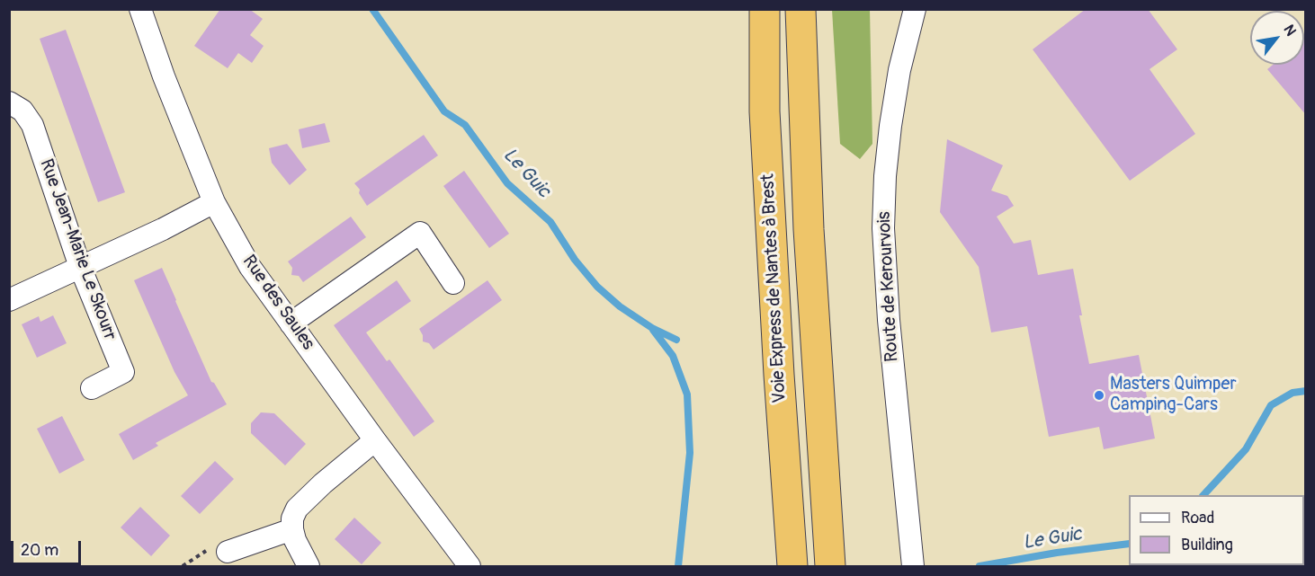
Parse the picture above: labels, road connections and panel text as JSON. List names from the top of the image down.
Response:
{
  "streets": {
    "highway": ["Voie Express de Nantes à Brest"],
    "street": ["Rue Jean-Marie Le Skourr", "Route de Kerourvois", "Rue des Saules"]
  },
  "water": ["Le Guic"],
  "places": ["Masters Quimper Camping-Cars"],
  "legend": ["Road", "Building"],
  "scale_bar": "20 m",
  "north": "top right"
}
